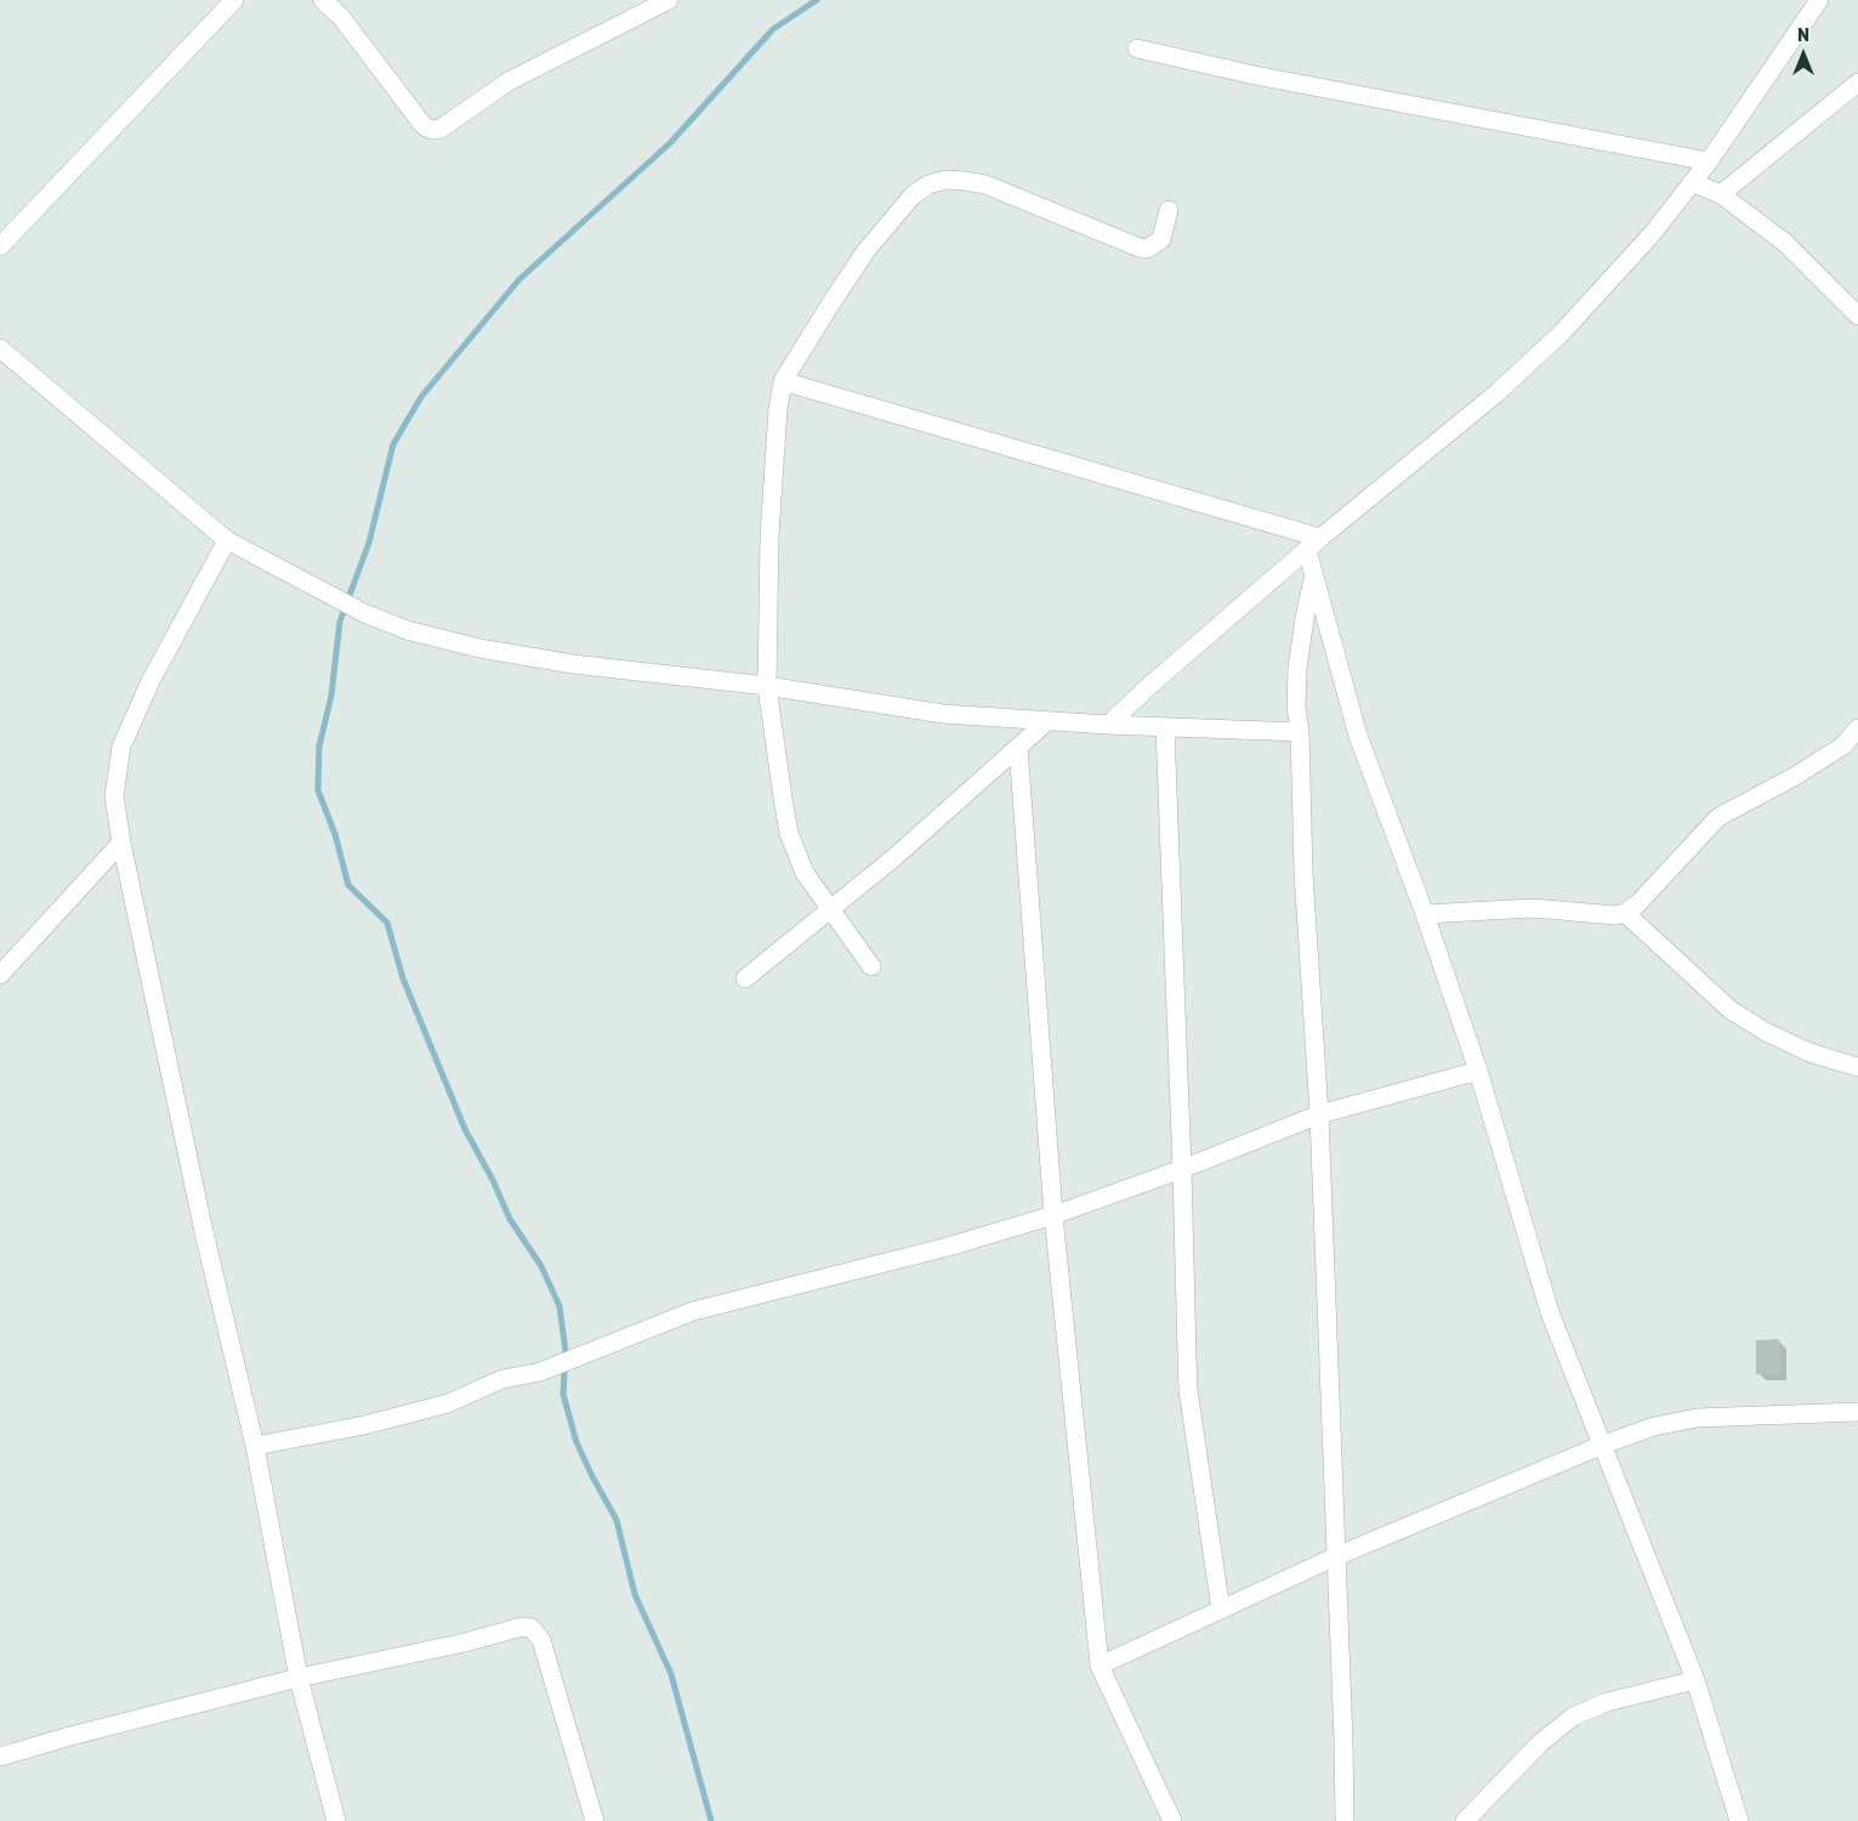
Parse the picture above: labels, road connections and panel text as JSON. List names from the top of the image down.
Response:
{
  "north": "top"
}
